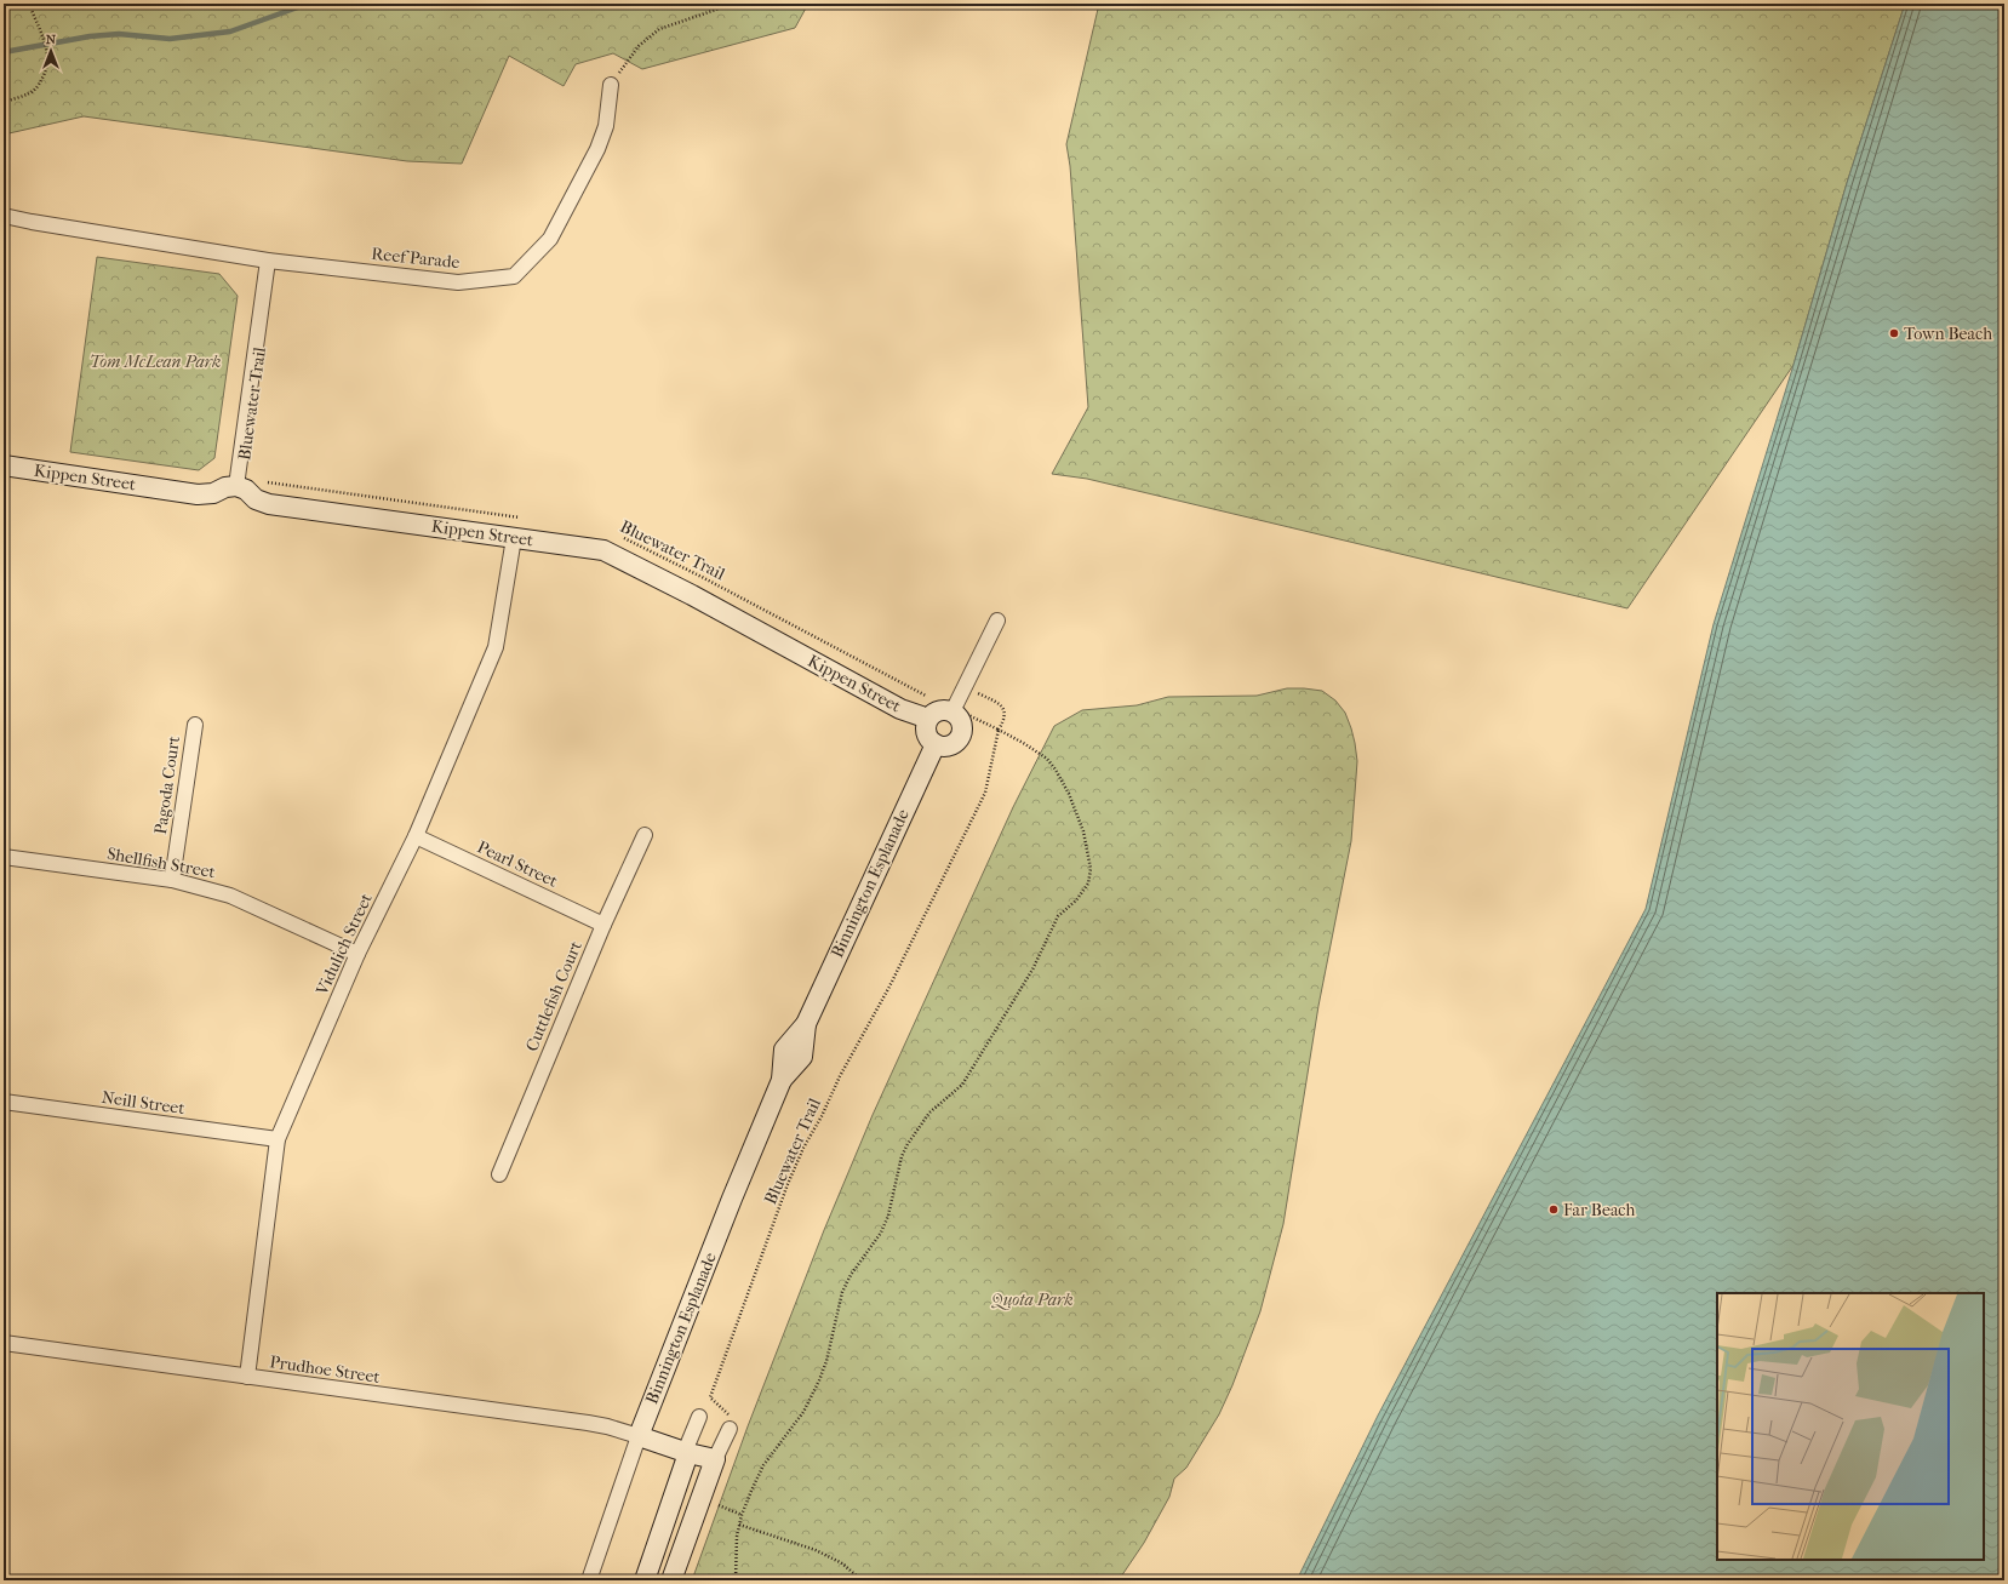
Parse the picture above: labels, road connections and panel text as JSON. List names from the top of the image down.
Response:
{
  "streets": {
    "street": [
      "Reef Parade",
      "Kippen Street",
      "Pagoda Court",
      "Shellfish Street",
      "Pearl Street",
      "Binnington Esplanade",
      "Vidulich Street",
      "Cuttlefish Court",
      "Neill Street",
      "Prudhoe Street"
    ],
    "path": ["Bluewater Trail"]
  },
  "crossings": [
    ["Bluewater Trail", "Kippen Street"],
    ["Bluewater Trail", "Binnington Esplanade"],
    ["Kippen Street", "Binnington Esplanade"],
    ["Kippen Street", "Vidulich Street"],
    ["Pagoda Court", "Shellfish Street"],
    ["Shellfish Street", "Vidulich Street"],
    ["Pearl Street", "Vidulich Street"],
    ["Pearl Street", "Cuttlefish Court"],
    ["Binnington Esplanade", "Prudhoe Street"],
    ["Vidulich Street", "Neill Street"],
    ["Vidulich Street", "Prudhoe Street"]
  ],
  "parks": ["Tom McLean Park", "Quota Park"],
  "places": ["Town Beach", "Far Beach"],
  "north": "top"
}
